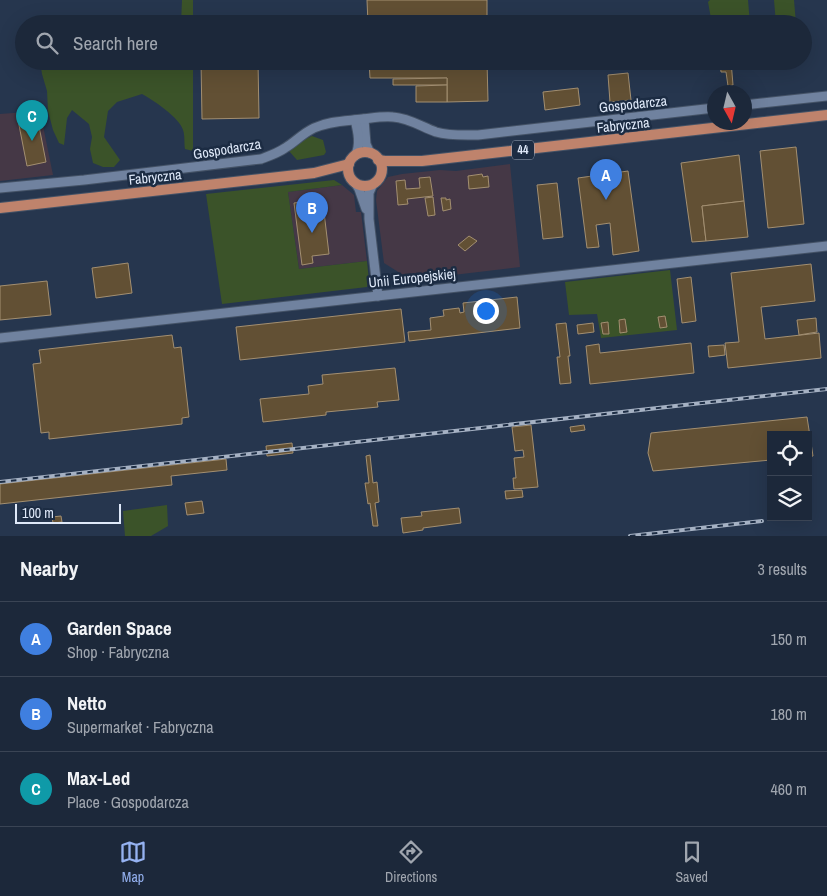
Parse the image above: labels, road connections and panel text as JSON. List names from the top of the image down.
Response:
{
  "streets": {
    "main road": ["Fabryczna", "44"],
    "street": ["Gospodarcza", "Unii Europejskiej"]
  },
  "crossings": [
    ["Fabryczna", "44"]
  ],
  "scale_bar": "100 m",
  "north": "bottom",
  "page": {
    "search": "Search here",
    "pins": ["C", "A", "B"],
    "scale": "100 m",
    "heading": ["Nearby", "3 results"],
    "list": [
      {
        "mark": "A",
        "name": "Garden Space",
        "note": "Shop · Fabryczna",
        "value": "150 m"
      },
      {
        "mark": "B",
        "name": "Netto",
        "note": "Supermarket · Fabryczna",
        "value": "180 m"
      },
      {
        "mark": "C",
        "name": "Max-Led",
        "note": "Place · Gospodarcza",
        "value": "460 m"
      }
    ],
    "nav": ["Map", "Directions", "Saved"]
  }
}
